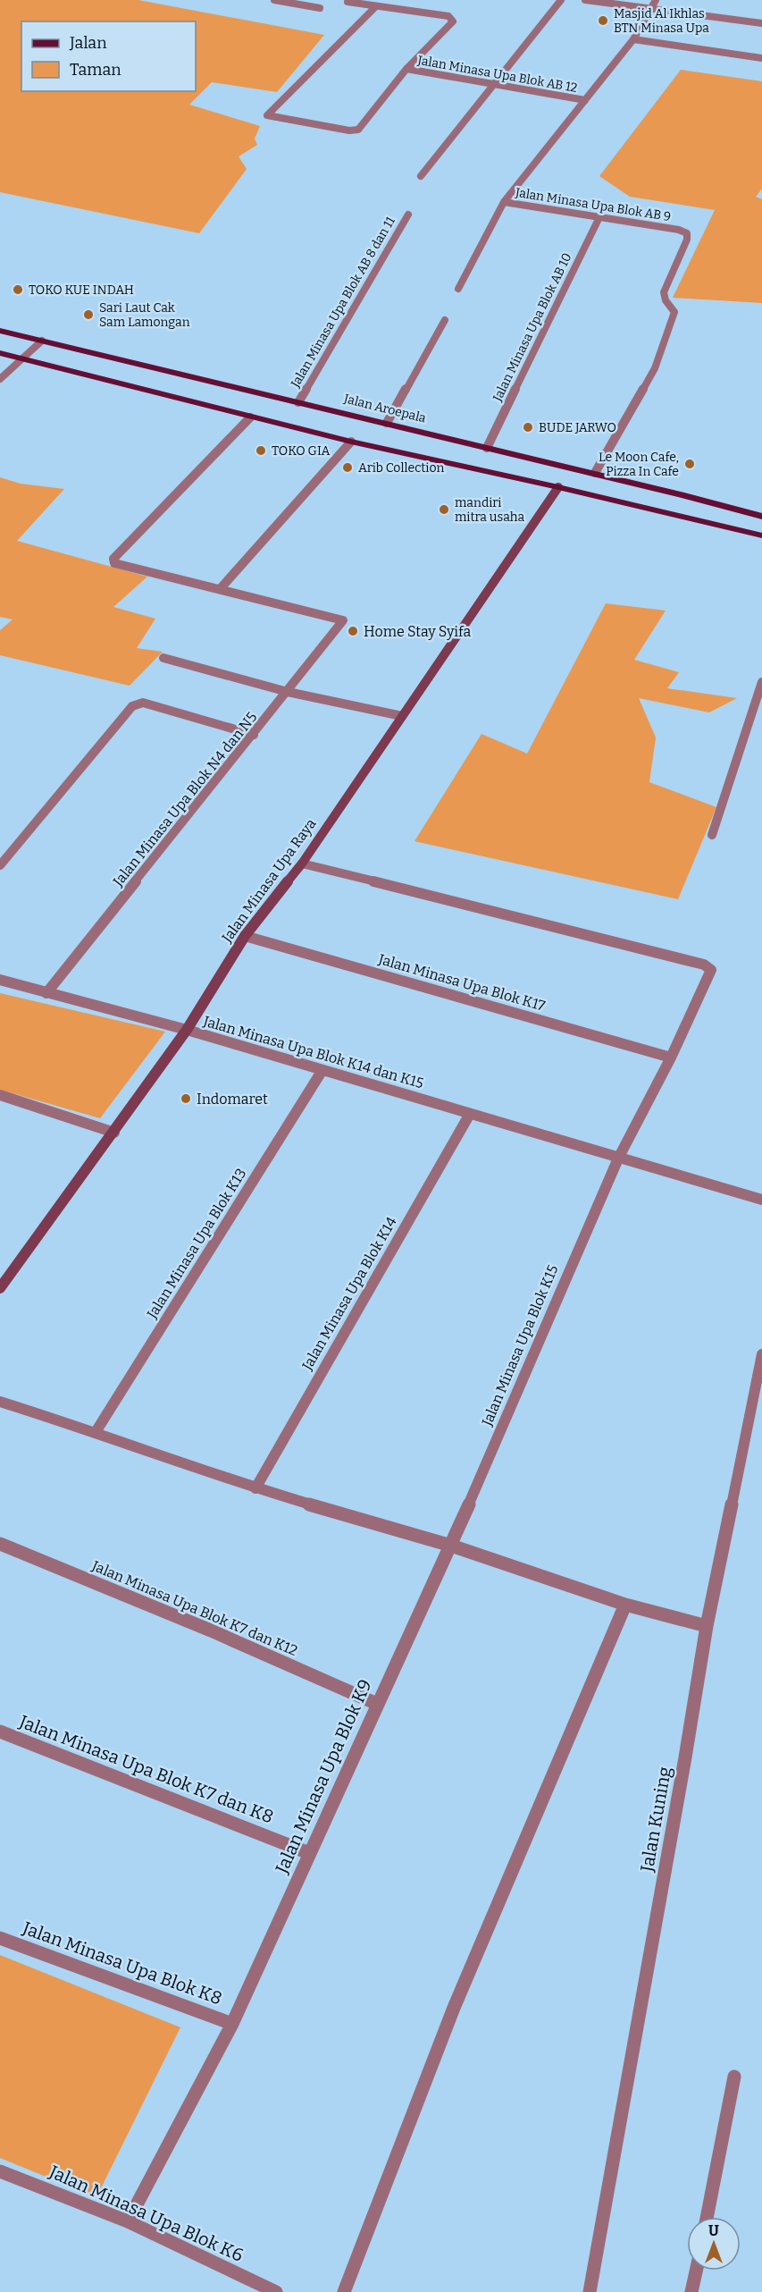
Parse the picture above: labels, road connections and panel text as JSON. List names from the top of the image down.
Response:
{
  "streets": {
    "main road": ["Jalan Aroepala"],
    "street": [
      "Jalan Minasa Upa Blok AB 12",
      "Jalan Minasa Upa Blok AB 9",
      "Jalan Minasa Upa Blok AB 8 dan 11",
      "Jalan Minasa Upa Blok AB 10",
      "Jalan Minasa Upa Blok N4 dan N5",
      "Jalan Minasa Upa Raya",
      "Jalan Minasa Upa Blok K17",
      "Jalan Minasa Upa Blok K14 dan K15",
      "Jalan Minasa Upa Blok K13",
      "Jalan Minasa Upa Blok K14",
      "Jalan Minasa Upa Blok K15",
      "Jalan Minasa Upa Blok K7 dan K12",
      "Jalan Minasa Upa Blok K7 dan K8",
      "Jalan Minasa Upa Blok K9",
      "Jalan Kuning",
      "Jalan Minasa Upa Blok K8",
      "Jalan Minasa Upa Blok K6"
    ]
  },
  "crossings": [
    ["Jalan Minasa Upa Blok AB 9", "Jalan Minasa Upa Blok AB 10"],
    ["Jalan Minasa Upa Blok AB 9", "Jalan Aroepala"],
    ["Jalan Minasa Upa Blok AB 8 dan 11", "Jalan Aroepala"],
    ["Jalan Minasa Upa Blok AB 10", "Jalan Aroepala"],
    ["Jalan Minasa Upa Blok N4 dan N5", "Jalan Minasa Upa Blok K14 dan K15"],
    ["Jalan Minasa Upa Raya", "Jalan Minasa Upa Blok K17"],
    ["Jalan Minasa Upa Raya", "Jalan Minasa Upa Blok K14 dan K15"],
    ["Jalan Minasa Upa Raya", "Jalan Minasa Upa Blok K15"],
    ["Jalan Minasa Upa Blok K17", "Jalan Minasa Upa Blok K15"],
    ["Jalan Minasa Upa Blok K14 dan K15", "Jalan Minasa Upa Blok K13"],
    ["Jalan Minasa Upa Blok K14 dan K15", "Jalan Minasa Upa Blok K14"],
    ["Jalan Minasa Upa Blok K14 dan K15", "Jalan Minasa Upa Blok K15"],
    ["Jalan Minasa Upa Blok K15", "Jalan Minasa Upa Blok K9"],
    ["Jalan Minasa Upa Blok K7 dan K12", "Jalan Minasa Upa Blok K9"],
    ["Jalan Minasa Upa Blok K7 dan K8", "Jalan Minasa Upa Blok K9"],
    ["Jalan Minasa Upa Blok K9", "Jalan Minasa Upa Blok K8"],
    ["Jalan Minasa Upa Blok K9", "Jalan Minasa Upa Blok K6"]
  ],
  "places": [
    "Masjid Al Ikhlas BTN Minasa Upa",
    "TOKO KUE INDAH",
    "Sari Laut Cak Sam Lamongan",
    "BUDE JARWO",
    "TOKO GIA",
    "Le Moon Cafe, Pizza In Cafe",
    "Arib Collection",
    "mandiri mitra usaha",
    "Home Stay Syifa",
    "Indomaret"
  ],
  "legend": ["Jalan", "Taman"],
  "north": "top"
}
